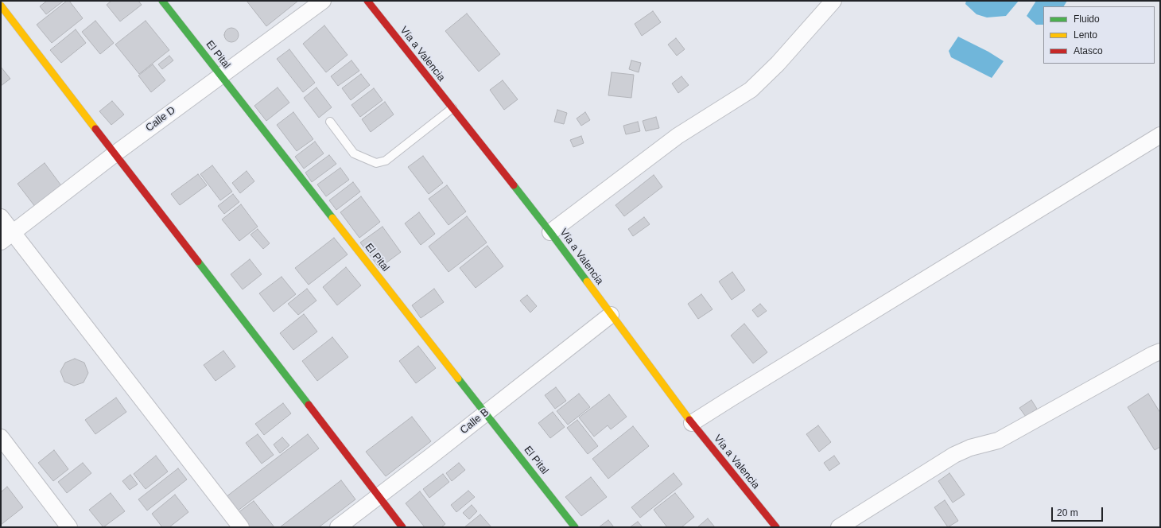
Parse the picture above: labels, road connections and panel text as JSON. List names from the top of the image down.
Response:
{
  "streets": {
    "main road": ["Vía a Valencia", "El Pital"],
    "street": ["Calle D", "Calle B"]
  },
  "crossings": [
    ["Vía a Valencia", "Calle B"],
    ["El Pital", "Calle D"],
    ["El Pital", "Calle B"]
  ],
  "legend": ["Fluido", "Lento", "Atasco"],
  "scale_bar": "20 m"
}
